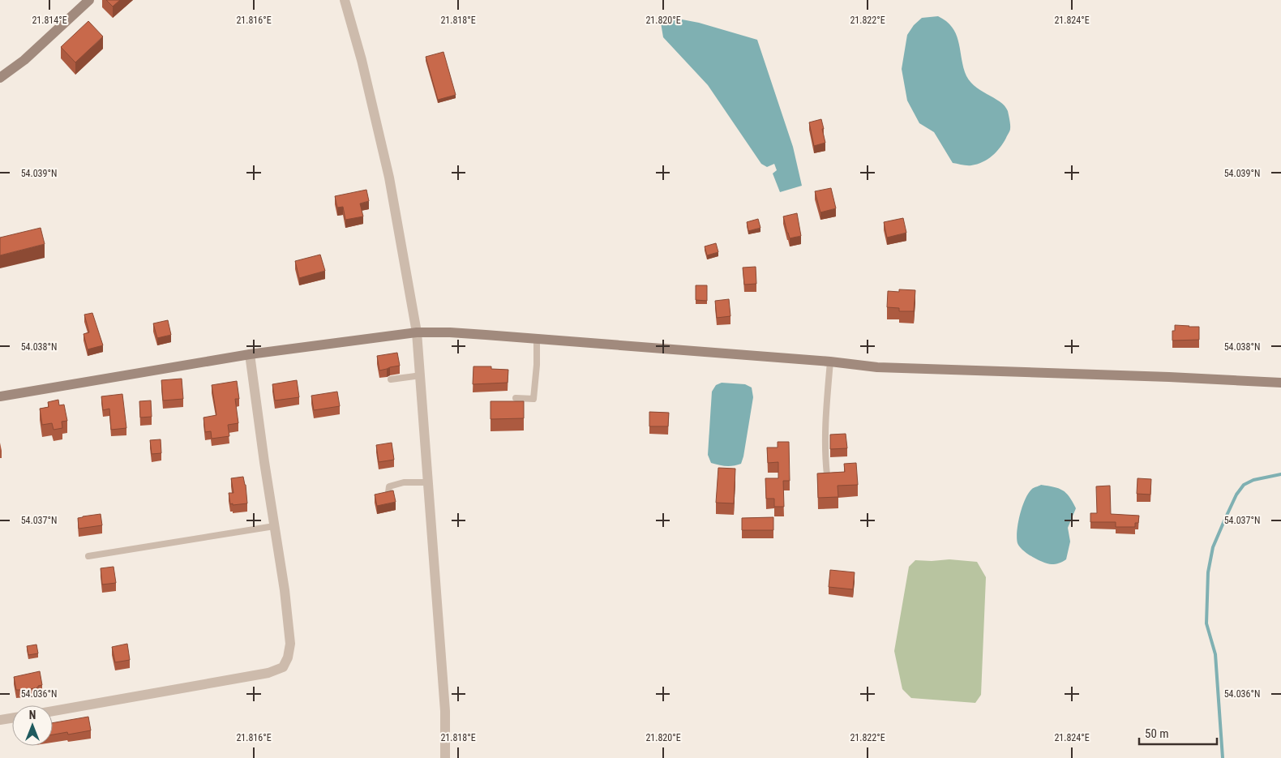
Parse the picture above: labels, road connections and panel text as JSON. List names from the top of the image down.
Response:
{
  "scale_bar": "50 m",
  "north": "top",
  "coordinates": [
    "21.814°E",
    "21.816°E",
    "21.818°E",
    "21.820°E",
    "21.822°E",
    "21.824°E",
    "54.039°N",
    "54.038°N",
    "54.037°N",
    "54.036°N"
  ]
}
